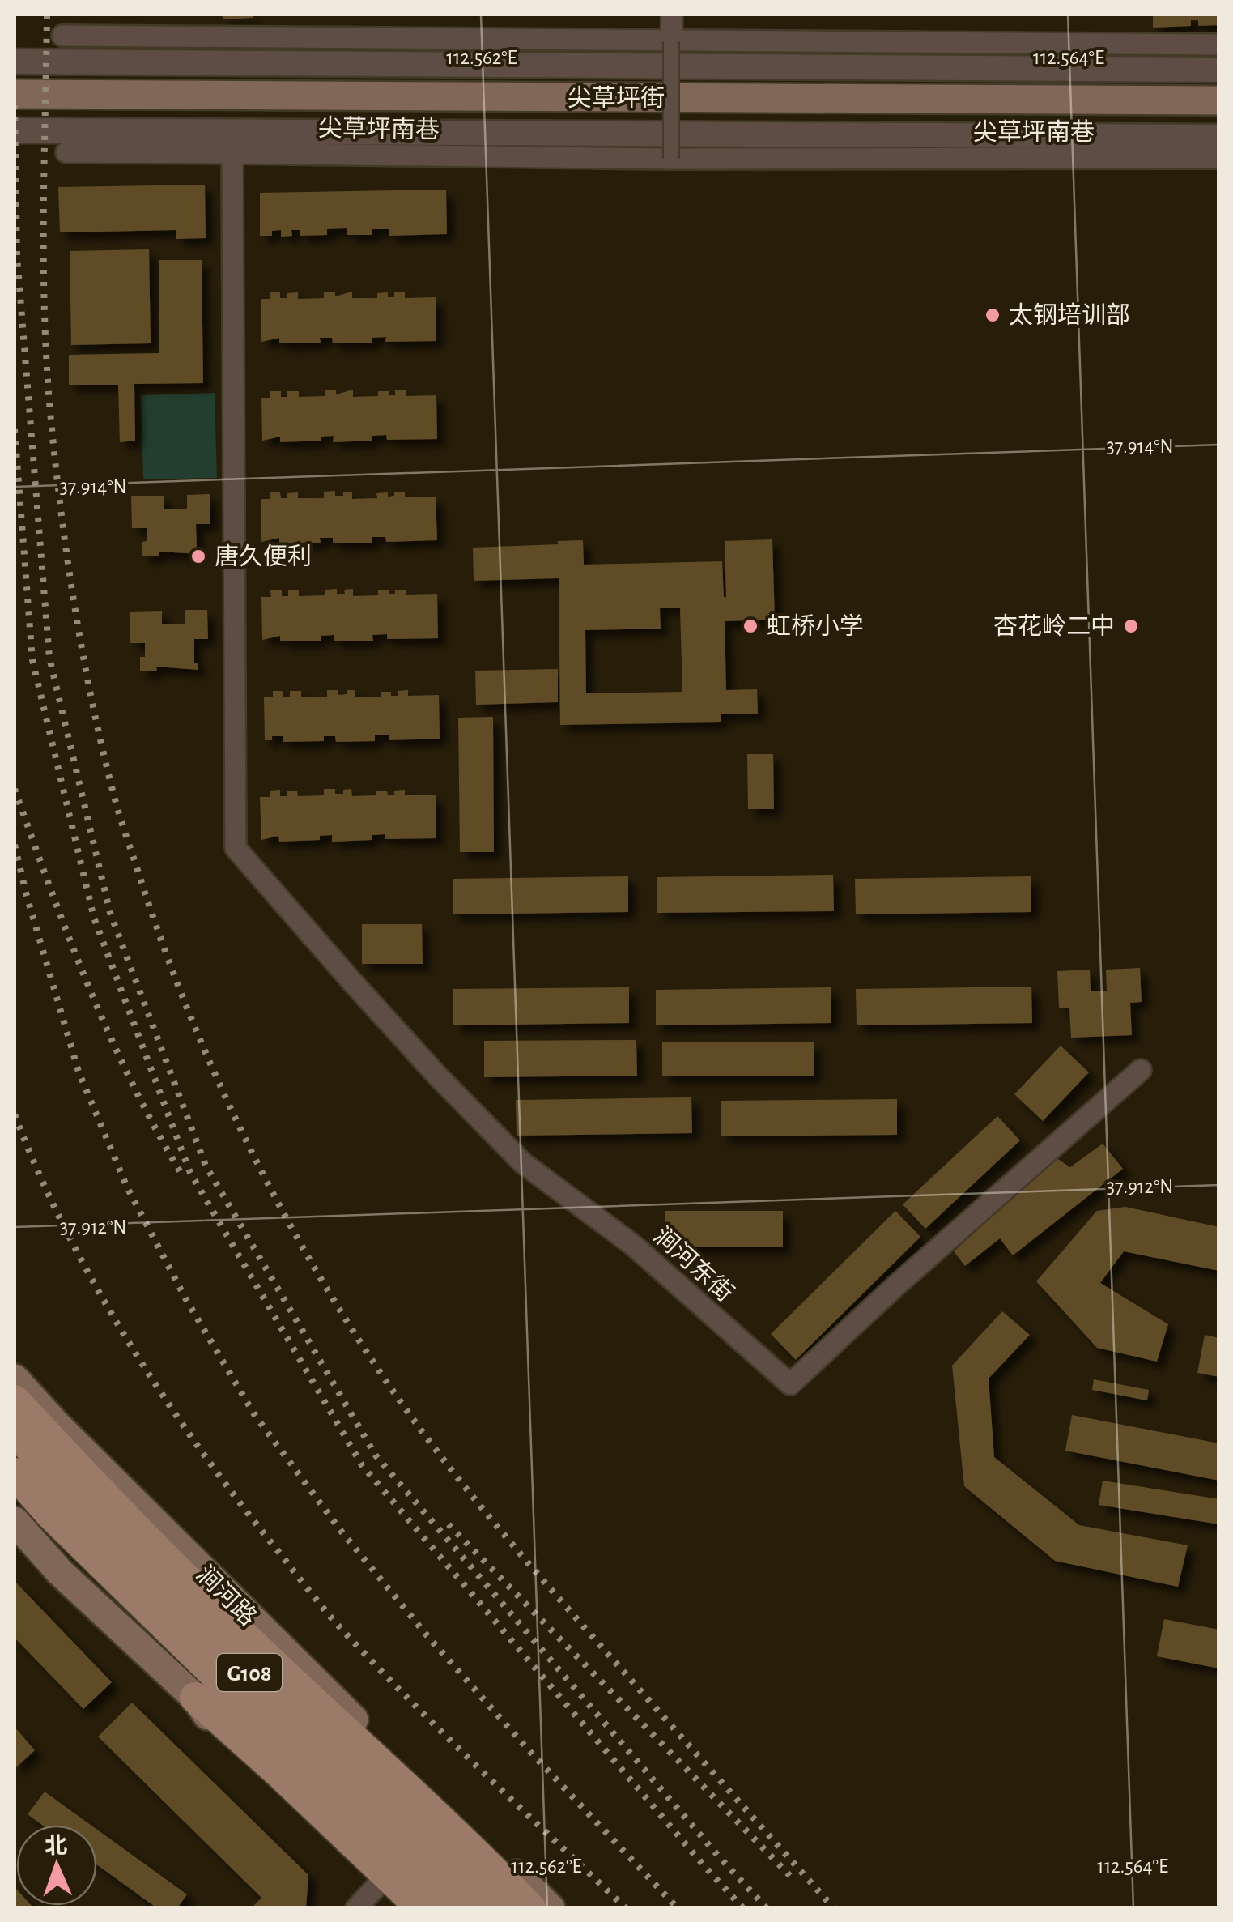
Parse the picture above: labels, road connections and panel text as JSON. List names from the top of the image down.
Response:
{
  "streets": {
    "main road": ["尖草坪街", "涧河路", "G108"],
    "street": ["尖草坪南巷", "涧河东街"]
  },
  "crossings": [
    ["尖草坪南巷", "涧河东街"]
  ],
  "places": [
    "太钢培训部",
    "唐久便利",
    "虹桥小学",
    "杏花岭二中"
  ],
  "north": "top",
  "coordinates": [
    "112.562°E",
    "112.564°E",
    "37.914°N",
    "37.912°N"
  ]
}
